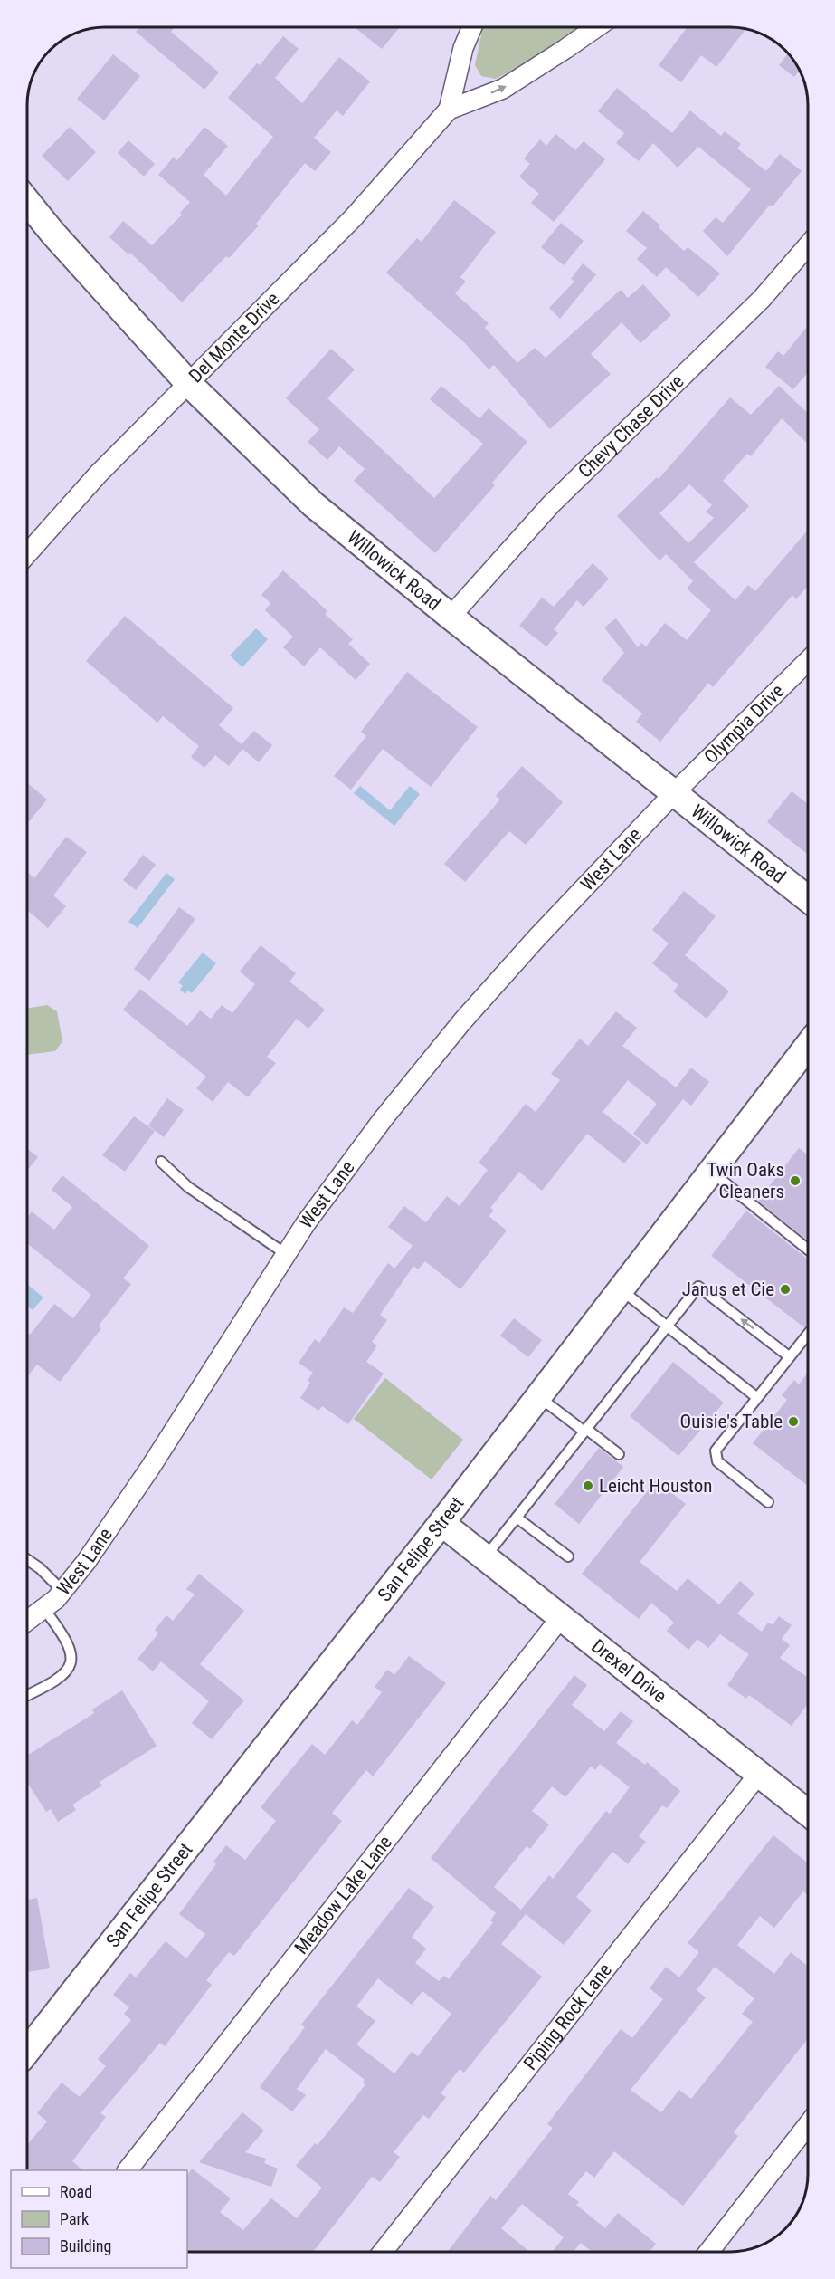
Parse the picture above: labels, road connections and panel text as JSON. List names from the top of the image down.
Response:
{
  "streets": {
    "street": [
      "Del Monte Drive",
      "Chevy Chase Drive",
      "Willowick Road",
      "Olympia Drive",
      "West Lane",
      "San Felipe Street",
      "Drexel Drive",
      "Meadow Lake Lane",
      "Piping Rock Lane"
    ]
  },
  "crossings": [
    ["Del Monte Drive", "Willowick Road"],
    ["Chevy Chase Drive", "Willowick Road"],
    ["Willowick Road", "Olympia Drive"],
    ["Willowick Road", "West Lane"],
    ["Olympia Drive", "West Lane"],
    ["San Felipe Street", "Drexel Drive"],
    ["Drexel Drive", "Meadow Lake Lane"],
    ["Drexel Drive", "Piping Rock Lane"]
  ],
  "places": [
    "Twin Oaks Cleaners",
    "Janus et Cie",
    "Ouisie's Table",
    "Leicht Houston"
  ],
  "legend": ["Road", "Park", "Building"]
}
